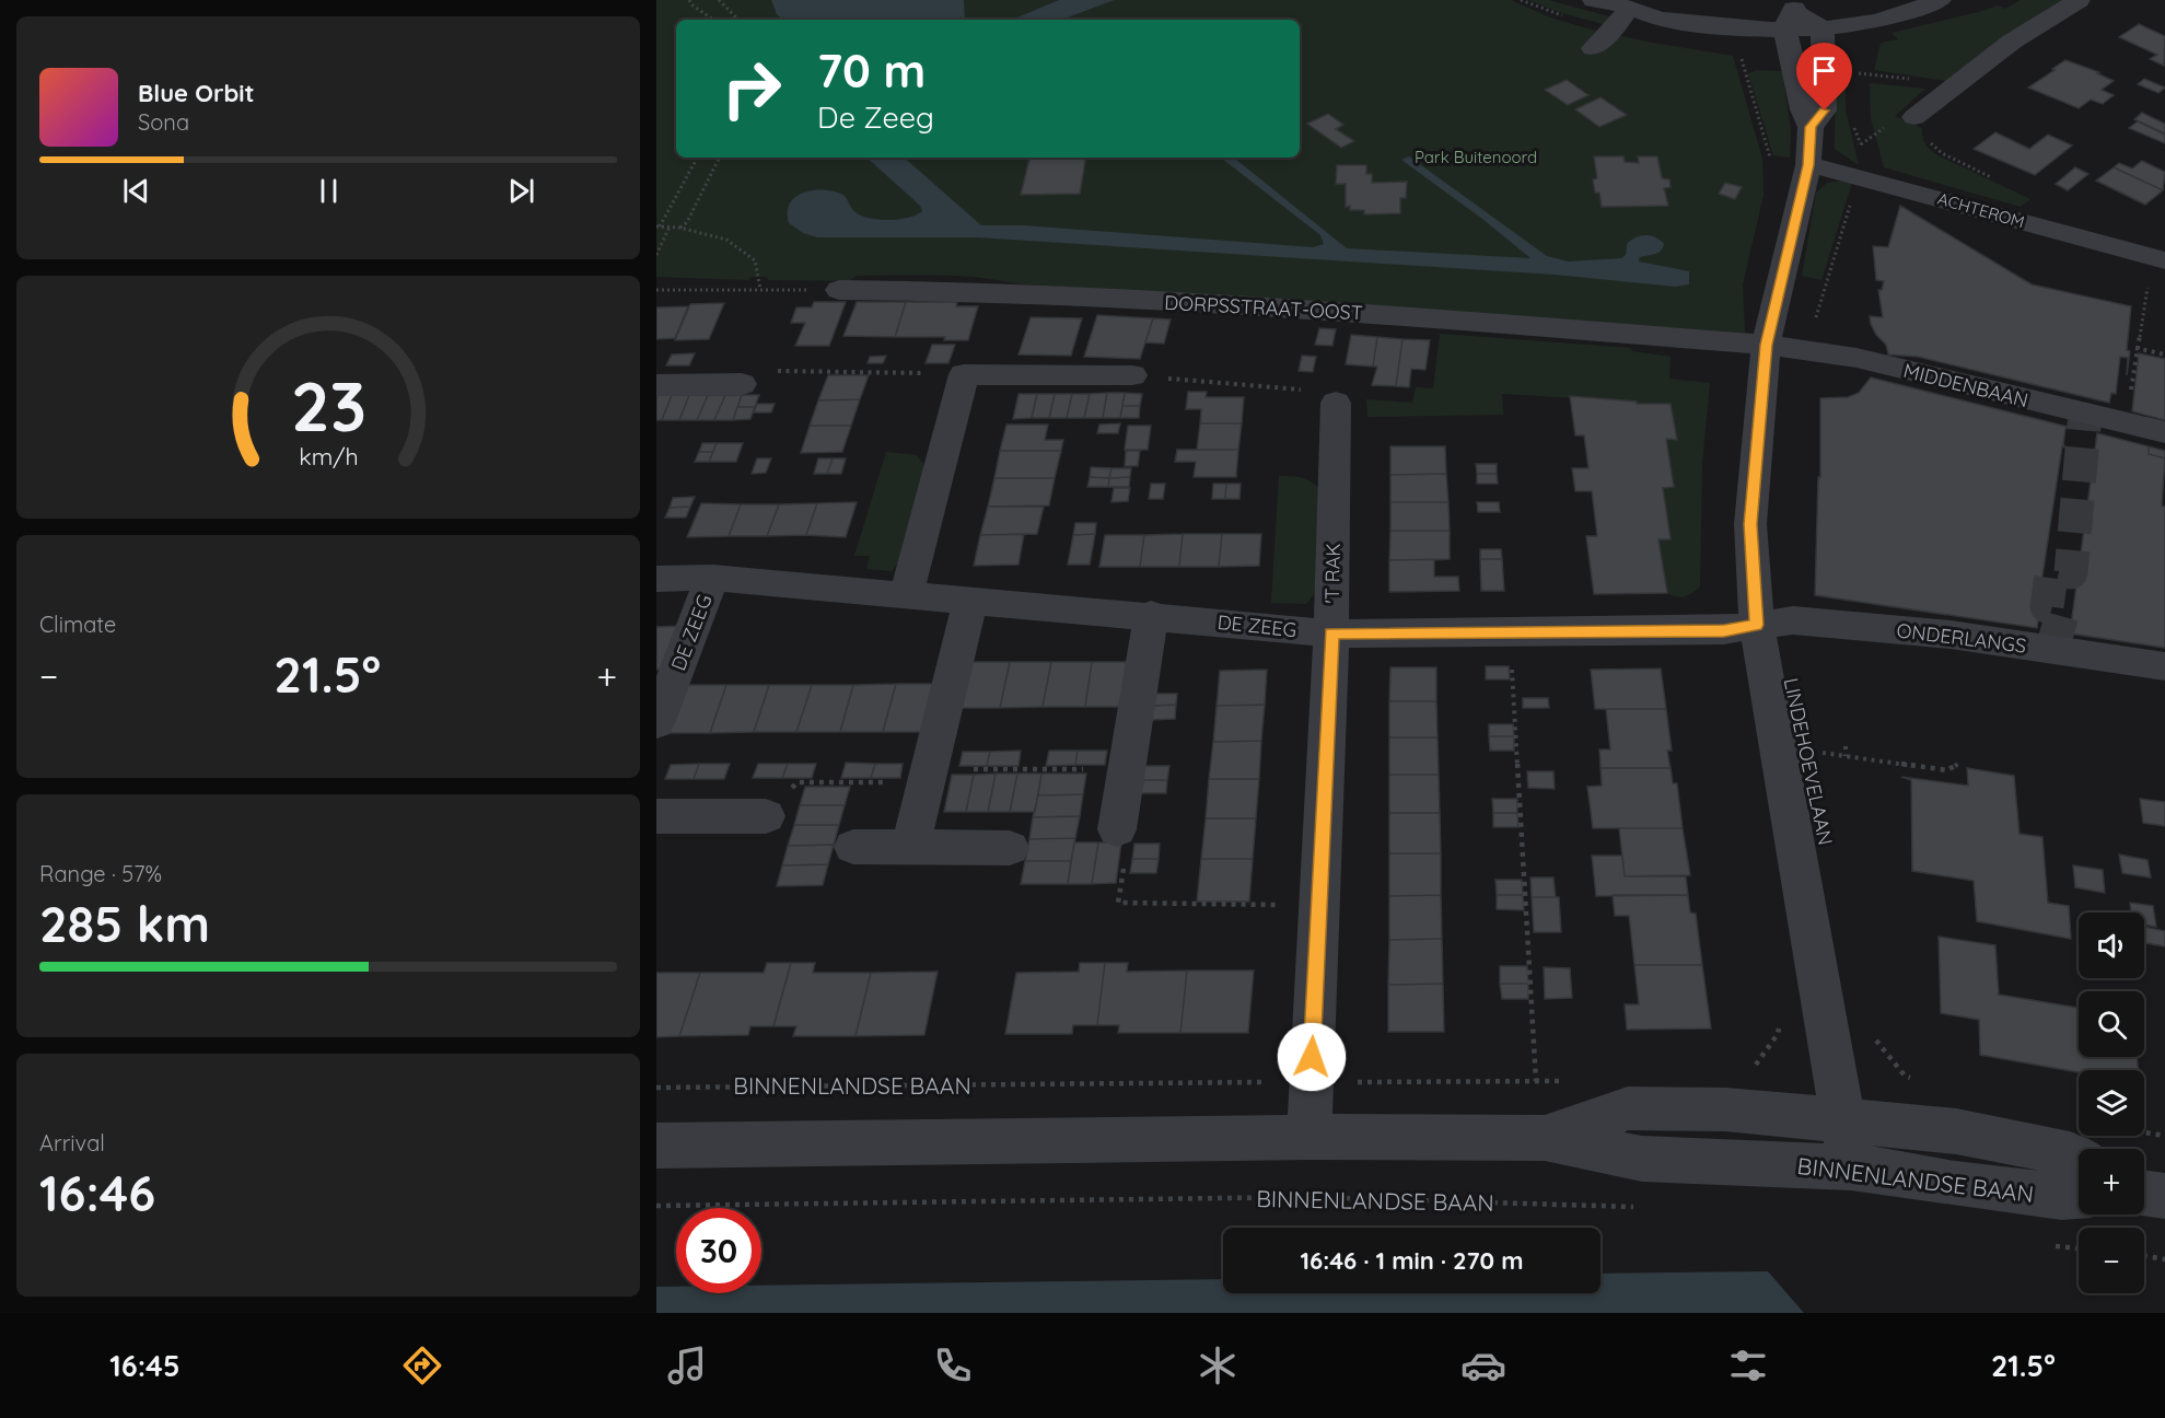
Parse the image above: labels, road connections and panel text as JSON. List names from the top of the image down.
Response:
{
  "streets": {
    "street": [
      "ACHTEROM",
      "DORPSSTRAAT-OOST",
      "MIDDENBAAN",
      "'T RAK",
      "DE ZEEG",
      "ONDERLANGS",
      "LINDEHOEVELAAN",
      "BINNENLANDSE BAAN"
    ]
  },
  "crossings": [
    ["ACHTEROM", "LINDEHOEVELAAN"],
    ["DORPSSTRAAT-OOST", "MIDDENBAAN"],
    ["DORPSSTRAAT-OOST", "LINDEHOEVELAAN"],
    ["MIDDENBAAN", "LINDEHOEVELAAN"],
    ["'T RAK", "DE ZEEG"],
    ["'T RAK", "BINNENLANDSE BAAN"],
    ["DE ZEEG", "ONDERLANGS"],
    ["DE ZEEG", "LINDEHOEVELAAN"],
    ["ONDERLANGS", "LINDEHOEVELAAN"],
    ["LINDEHOEVELAAN", "BINNENLANDSE BAAN"]
  ],
  "parks": ["Park Buitenoord"],
  "page": {
    "turn": ["70 m", "De Zeeg"],
    "song": ["Blue Orbit", "Sona"],
    "tile": [
      "Climate",
      ["Range · 57%", "285 km"],
      ["Arrival", "16:46"]
    ],
    "heat": ["−", "21.5°", "+"],
    "map_buttons": ["+", "−"],
    "limit": "30",
    "trip": "16:46 · 1 min · 270 m",
    "tabs": ["16:45", "21.5°"],
    "gauge": ["23", "km/h"]
  }
}
